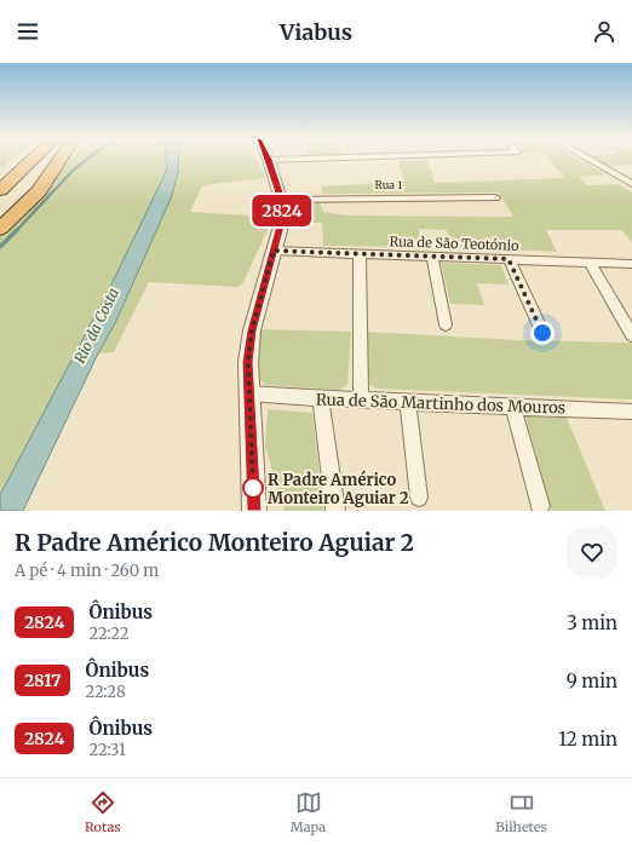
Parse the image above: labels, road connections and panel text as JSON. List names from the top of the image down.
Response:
{
  "streets": {
    "street": ["Rua 1", "Rua de São Teotónio", "Rua de São Martinho dos Mouros"]
  },
  "water": ["Rio da Costa"],
  "places": ["R Padre Américo Monteiro Aguiar 2"],
  "lines": ["bus line 2824"],
  "page": {
    "header": "Viabus",
    "on_map": "2824",
    "heading": ["R Padre Américo Monteiro Aguiar 2", "A pé · 4 min · 260 m"],
    "list": [
      {
        "mark": "2824",
        "name": "Ônibus",
        "note": "22:22",
        "value": "3 min"
      },
      {
        "mark": "2817",
        "name": "Ônibus",
        "note": "22:28",
        "value": "9 min"
      },
      {
        "mark": "2824",
        "name": "Ônibus",
        "note": "22:31",
        "value": "12 min"
      }
    ],
    "tabs": ["Rotas", "Mapa", "Bilhetes"]
  }
}
